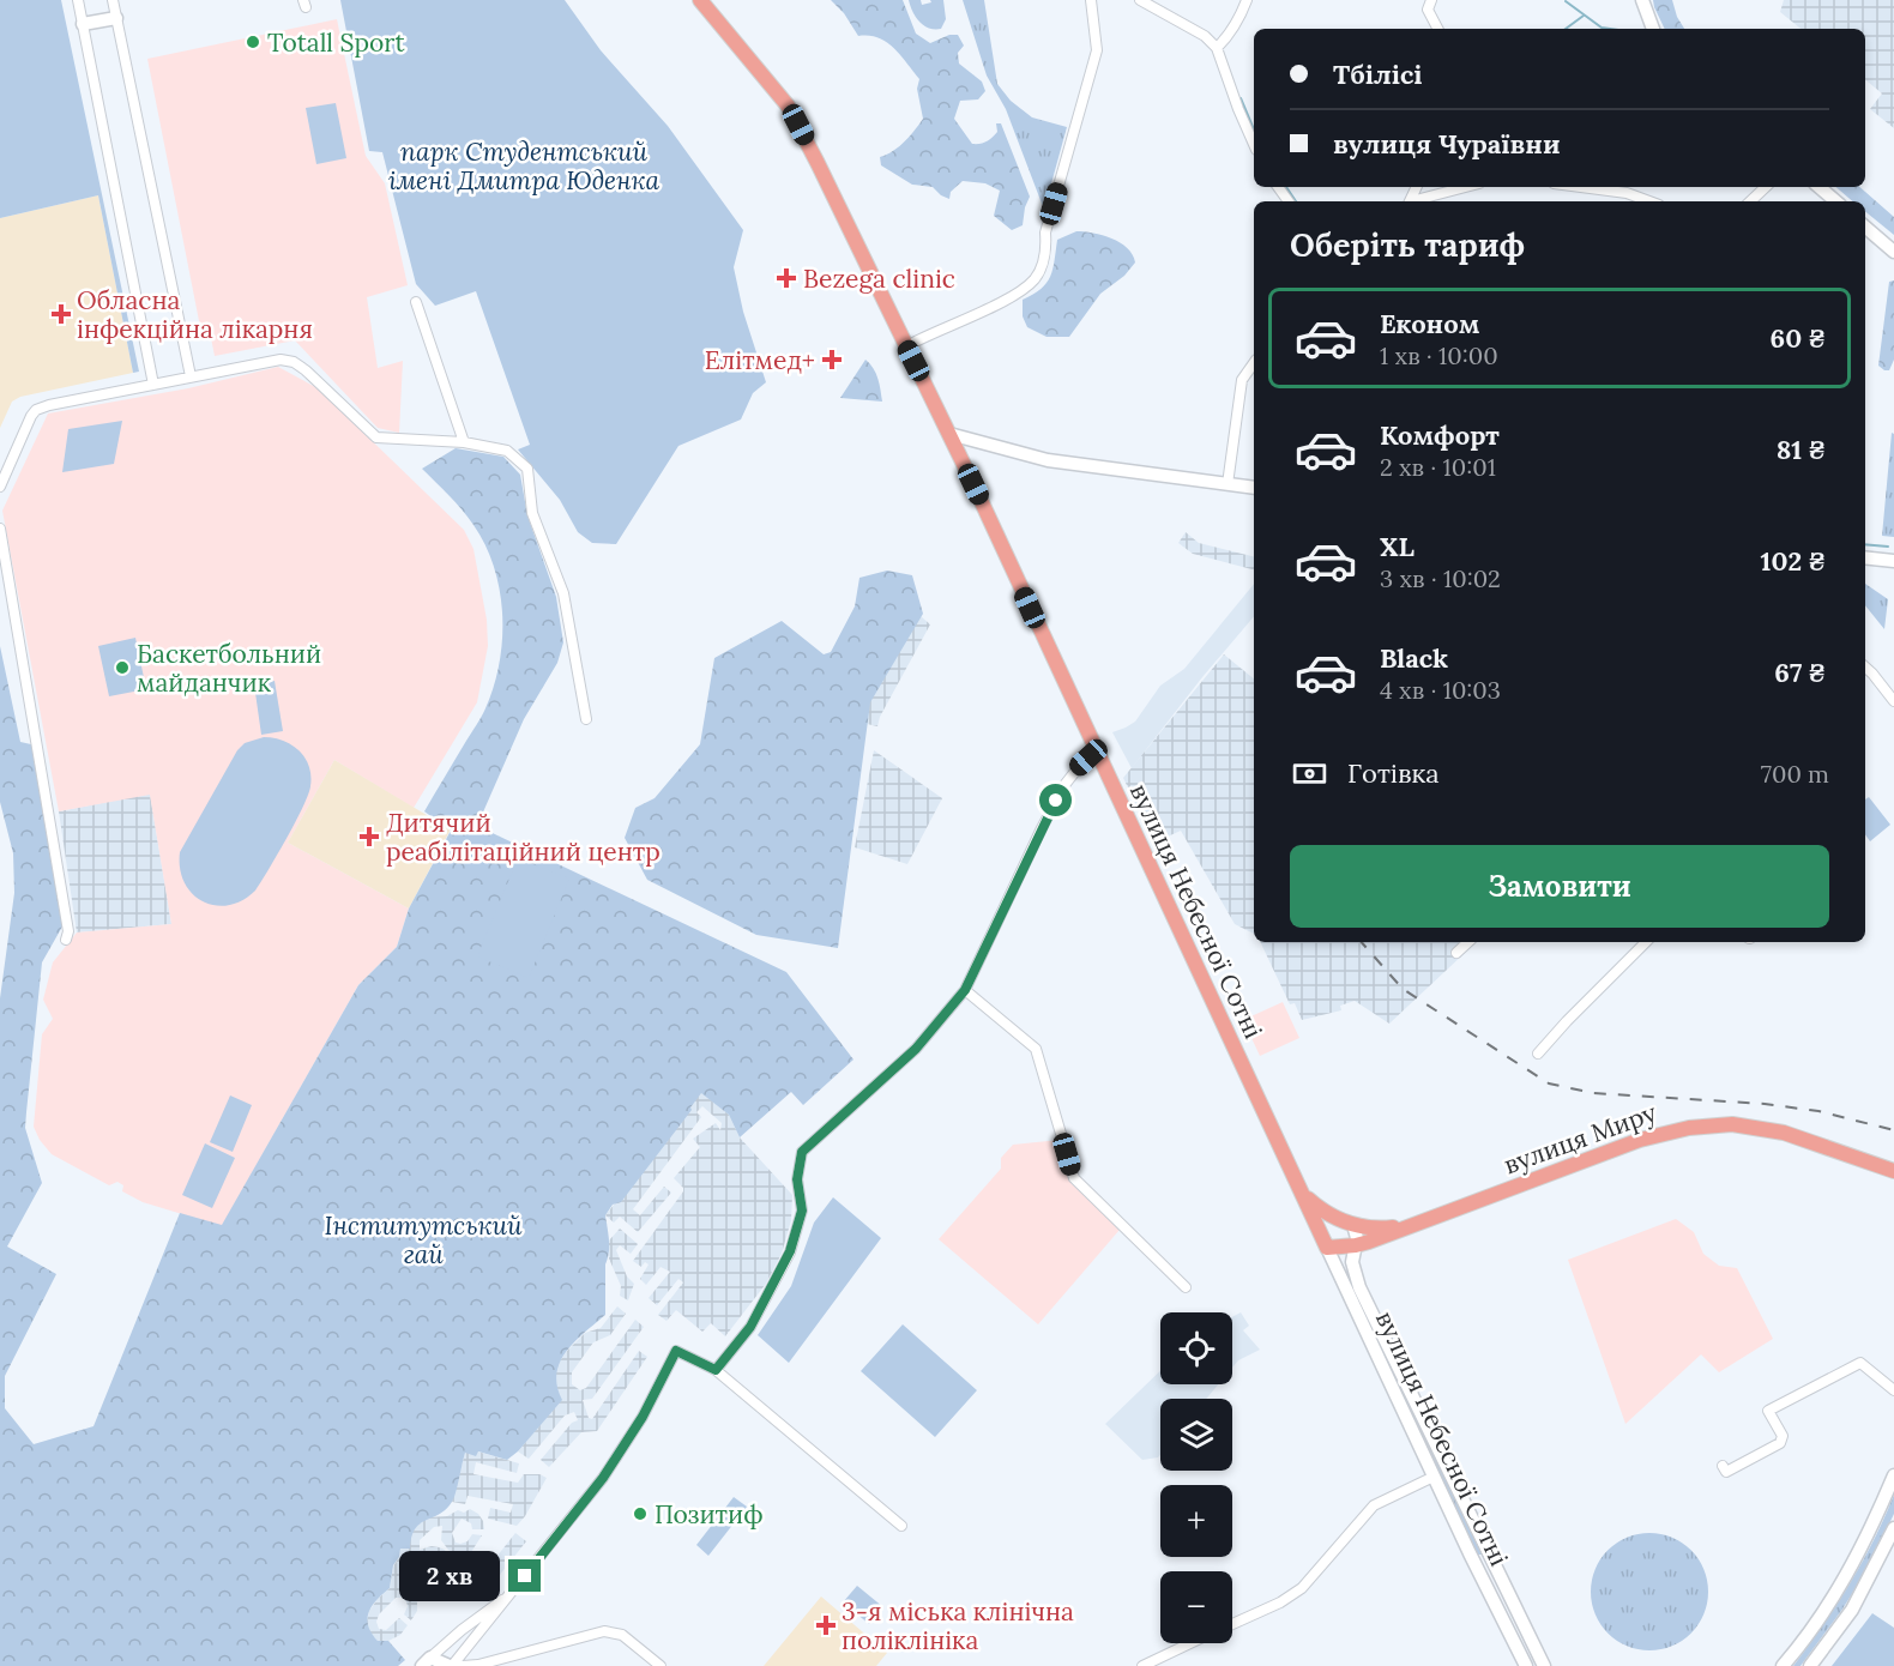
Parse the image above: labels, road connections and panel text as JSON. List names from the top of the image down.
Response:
{
  "streets": {
    "main road": ["вулиця Небесної Сотні", "вулиця Миру"]
  },
  "crossings": [
    ["вулиця Небесної Сотні", "вулиця Миру"]
  ],
  "parks": ["парк Студентський імені Дмитра Юденка", "Інститутський гай"],
  "places": {
    "other": ["Totall Sport", "Баскетбольний майданчик", "Позитиф"],
    "health": [
      "Bezega clinic",
      "Обласна інфекційна лікарня",
      "Елітмед+",
      "Дитячий реабілітаційний центр",
      "3-я міська клінічна поліклініка"
    ]
  },
  "page": {
    "banner": ["Тбілісі", "вулиця Чураївни"],
    "heading": "Оберіть тариф",
    "list": [
      {
        "name": "Економ",
        "note": "1 хв · 10:00",
        "value": "60 ₴"
      },
      {
        "name": "Комфорт",
        "note": "2 хв · 10:01",
        "value": "81 ₴"
      },
      {
        "name": "XL",
        "note": "3 хв · 10:02",
        "value": "102 ₴"
      },
      {
        "name": "Black",
        "note": "4 хв · 10:03",
        "value": "67 ₴"
      }
    ],
    "pay": ["Готівка", "700 m"],
    "buttons": "Замовити",
    "map_buttons": ["+", "−"],
    "bubble": "2 хв"
  }
}
